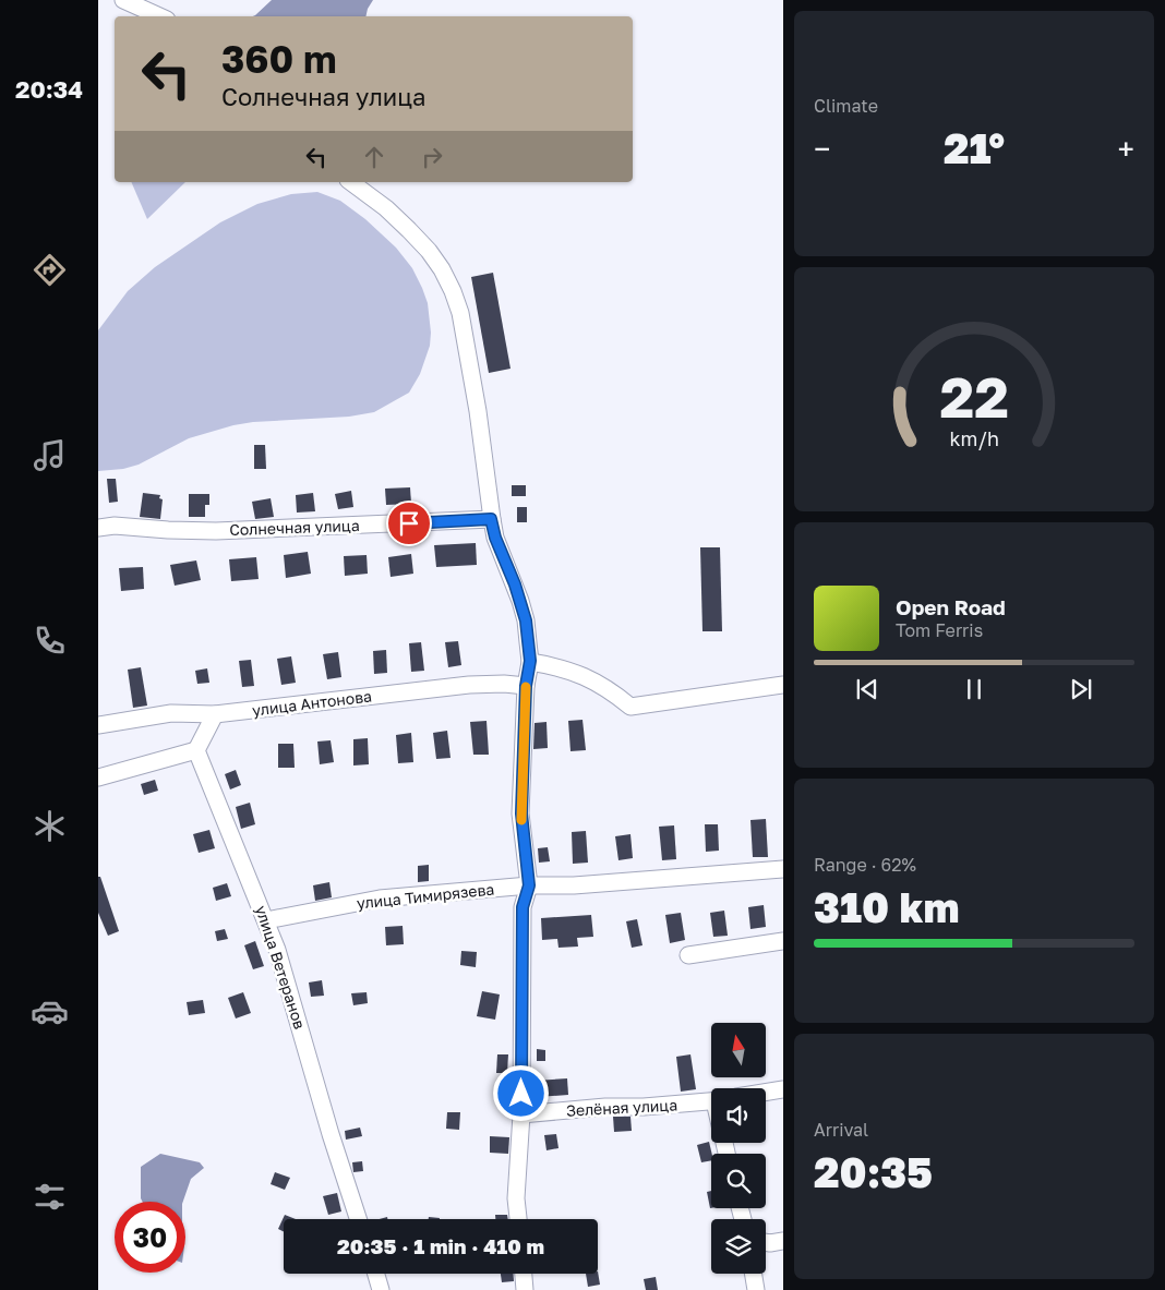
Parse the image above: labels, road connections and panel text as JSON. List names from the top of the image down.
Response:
{
  "streets": {
    "street": [
      "Солнечная улица",
      "улица Антонова",
      "улица Тимирязева",
      "улица Ветеранов",
      "Зелёная улица"
    ]
  },
  "crossings": [
    ["улица Тимирязева", "улица Ветеранов"]
  ],
  "north": "top",
  "page": {
    "tabs": "20:34",
    "tile": [
      "Climate",
      ["Range · 62%", "310 km"],
      ["Arrival", "20:35"]
    ],
    "turn": ["360 m", "Солнечная улица"],
    "heat": ["−", "21°", "+"],
    "song": ["Open Road", "Tom Ferris"],
    "limit": "30",
    "trip": "20:35 · 1 min · 410 m",
    "gauge": ["22", "km/h"]
  }
}
